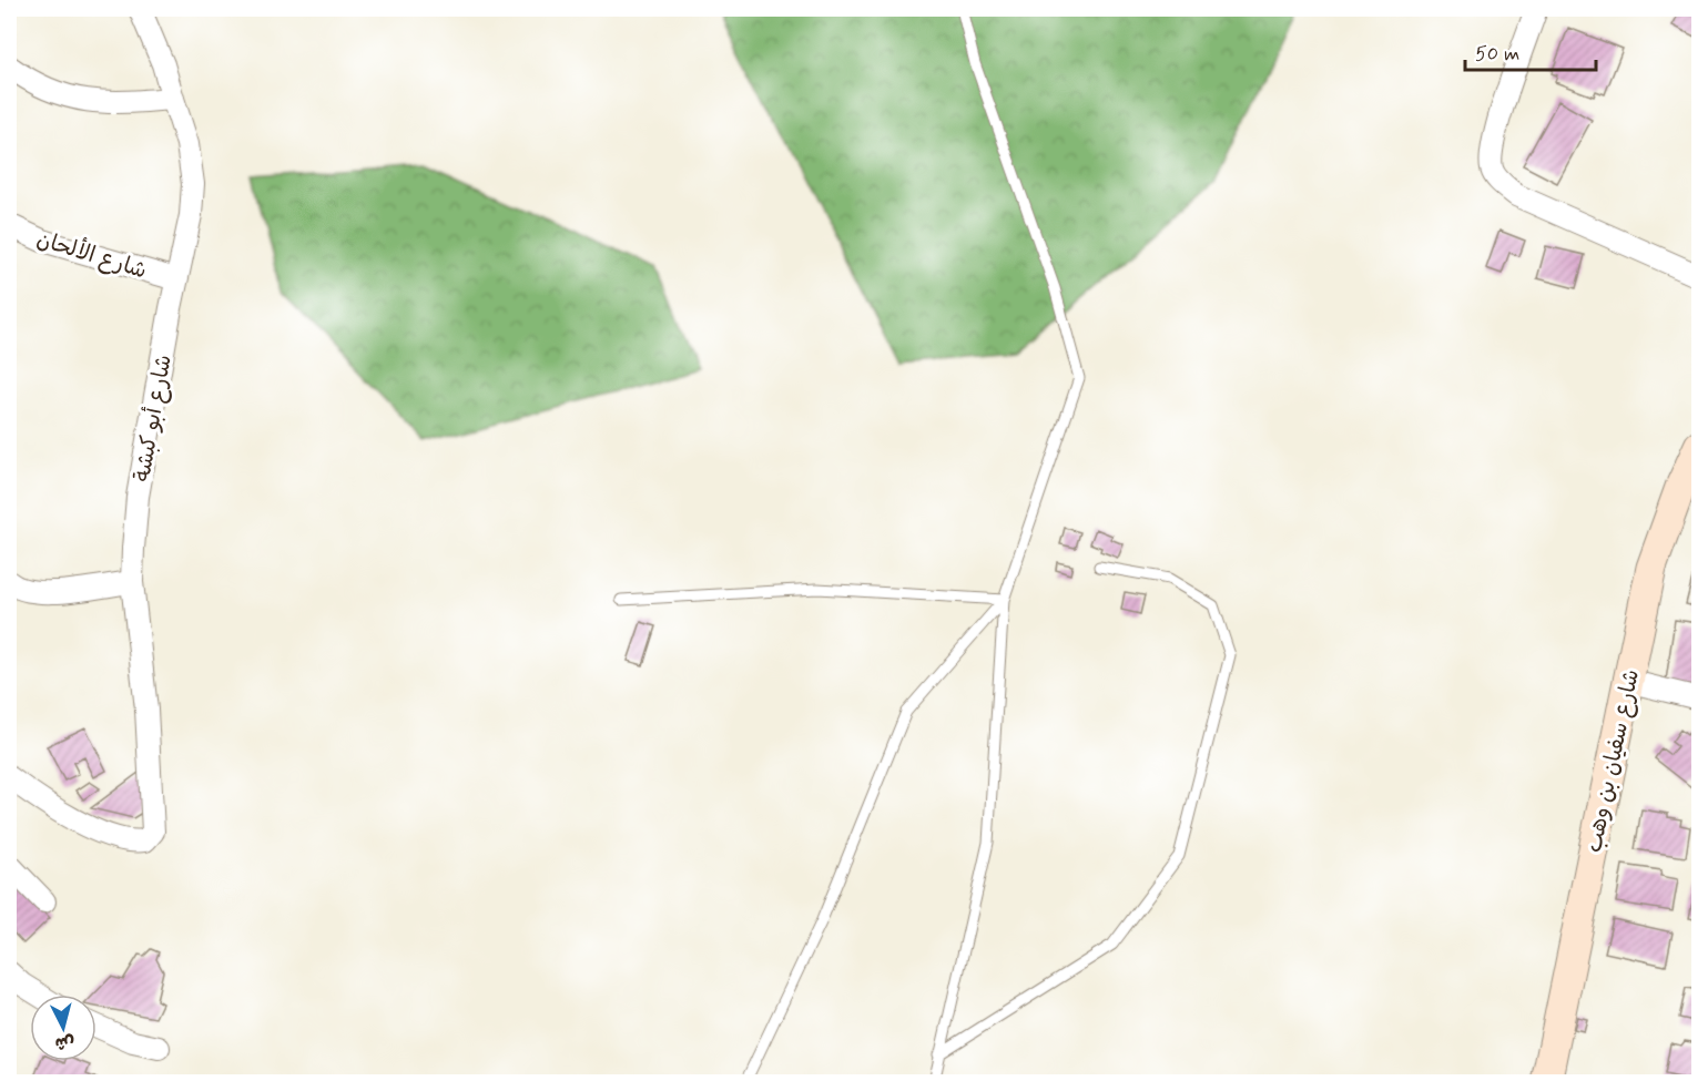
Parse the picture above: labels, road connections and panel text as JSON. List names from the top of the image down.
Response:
{
  "streets": {
    "street": ["شارع الألحان", "شارع أبو كبشة", "شارع سفيان بن وهب"]
  },
  "crossings": [
    ["شارع الألحان", "شارع أبو كبشة"]
  ],
  "scale_bar": "50 m",
  "north": "bottom"
}
